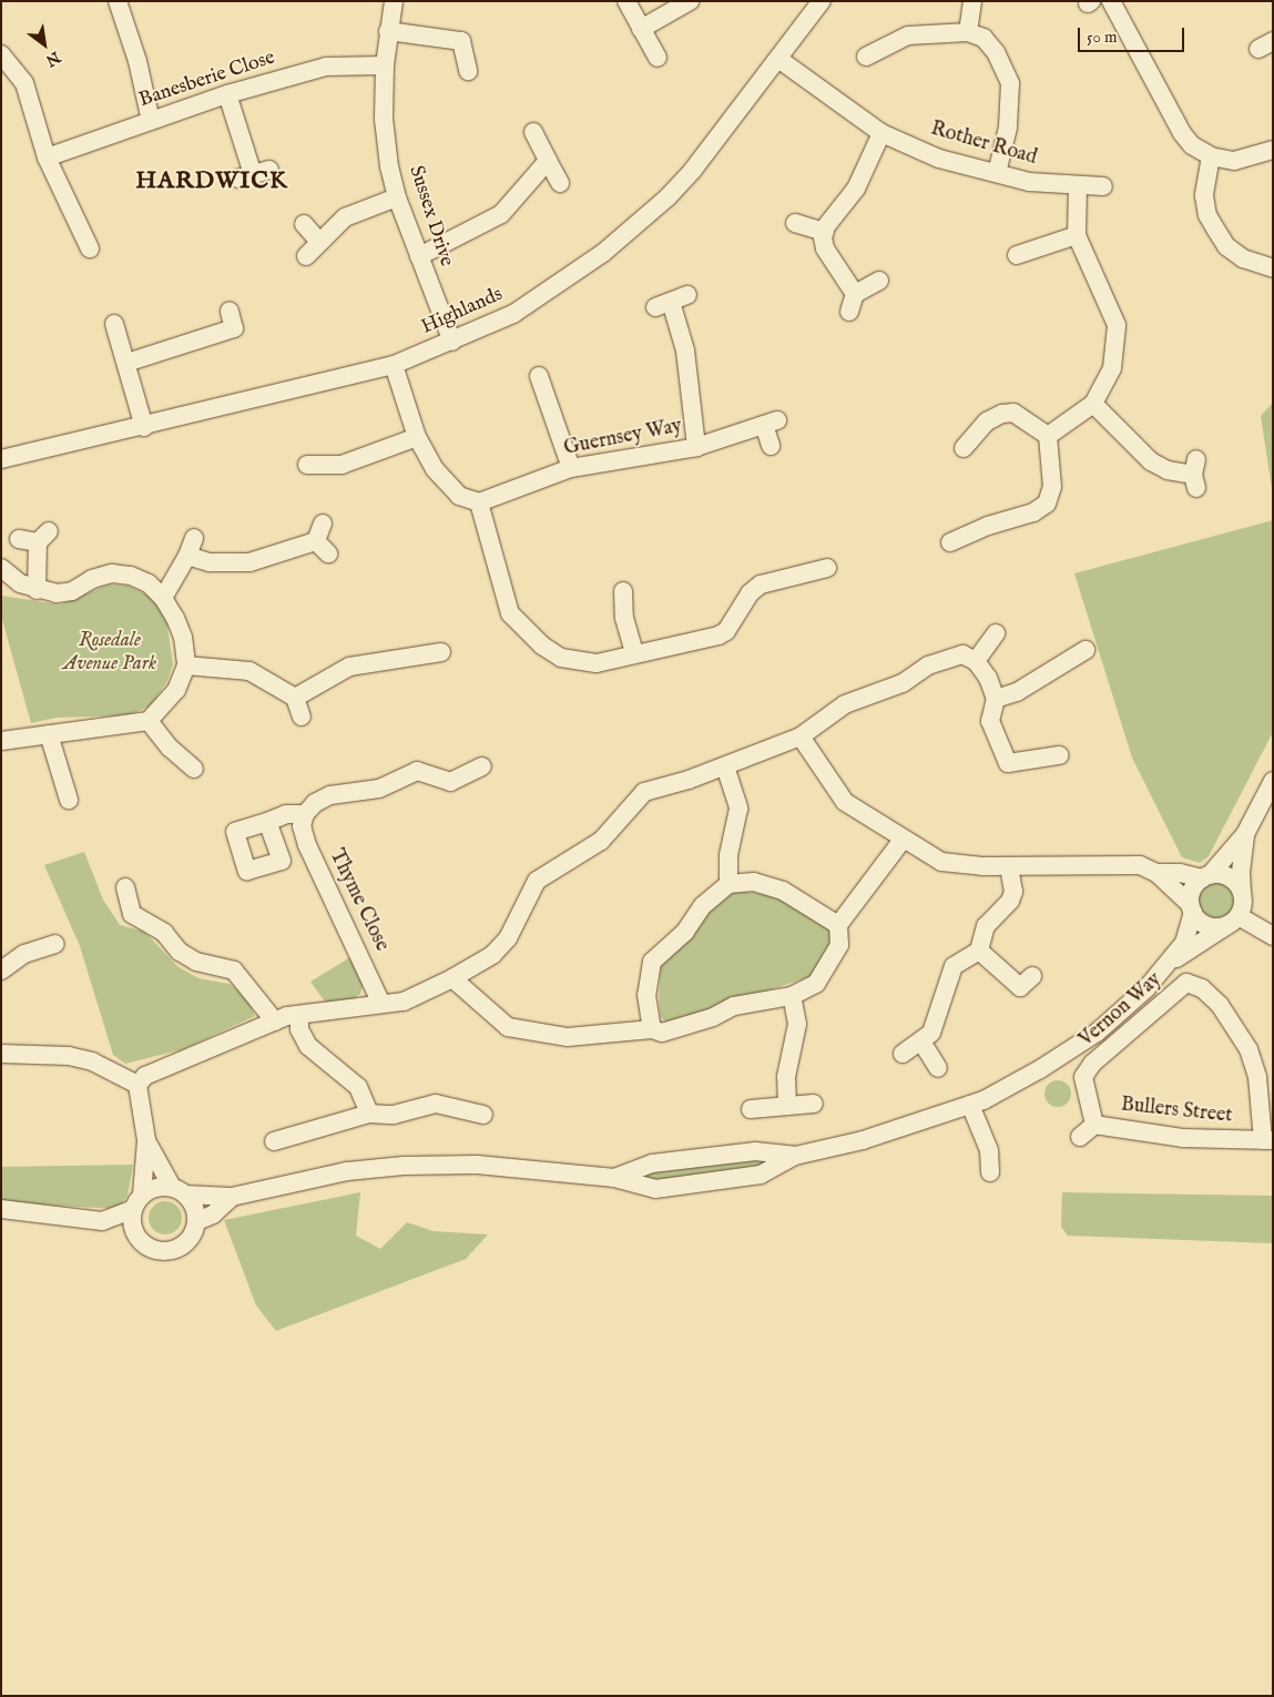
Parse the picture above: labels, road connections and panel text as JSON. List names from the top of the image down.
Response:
{
  "streets": {
    "street": [
      "Banesberie Close",
      "Rother Road",
      "Sussex Drive",
      "Highlands",
      "Guernsey Way",
      "Thyme Close",
      "Vernon Way",
      "Bullers Street"
    ]
  },
  "crossings": [
    ["Banesberie Close", "Sussex Drive"],
    ["Rother Road", "Highlands"],
    ["Sussex Drive", "Highlands"],
    ["Vernon Way", "Bullers Street"]
  ],
  "districts": ["HARDWICK"],
  "parks": ["Rosedale Avenue Park"],
  "scale_bar": "50 m",
  "north": "bottom right"
}
